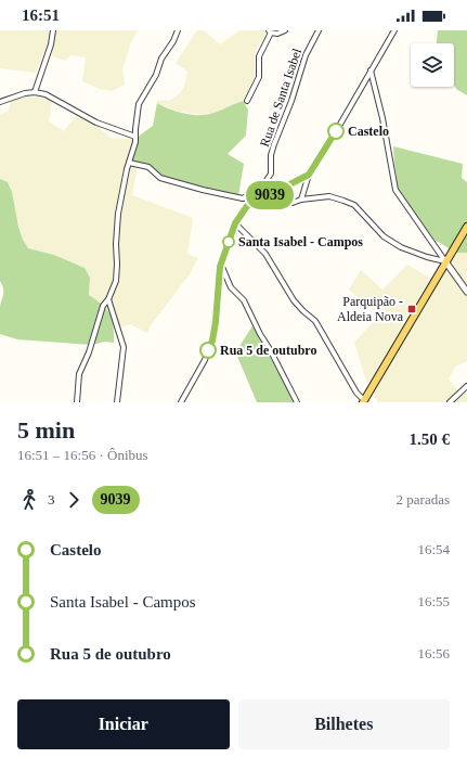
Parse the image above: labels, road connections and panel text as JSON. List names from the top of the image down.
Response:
{
  "streets": {
    "street": ["Rua de Santa Isabel"]
  },
  "places": {
    "other": ["Castelo", "Santa Isabel - Campos", "Rua 5 de outubro"],
    "transit": ["Parquipão - Aldeia Nova"]
  },
  "lines": ["bus line 9039"],
  "page": {
    "status": "16:51",
    "on_map": "9039",
    "heading": ["5 min", "16:51 – 16:56 · Ônibus", "1.50 €"],
    "legs": ["3", "9039", "2 paradas"],
    "list": [
      {
        "name": "Castelo",
        "value": "16:54"
      },
      {
        "name": "Santa Isabel - Campos",
        "value": "16:55"
      },
      {
        "name": "Rua 5 de outubro",
        "value": "16:56"
      }
    ],
    "buttons": ["Iniciar", "Bilhetes"]
  }
}
